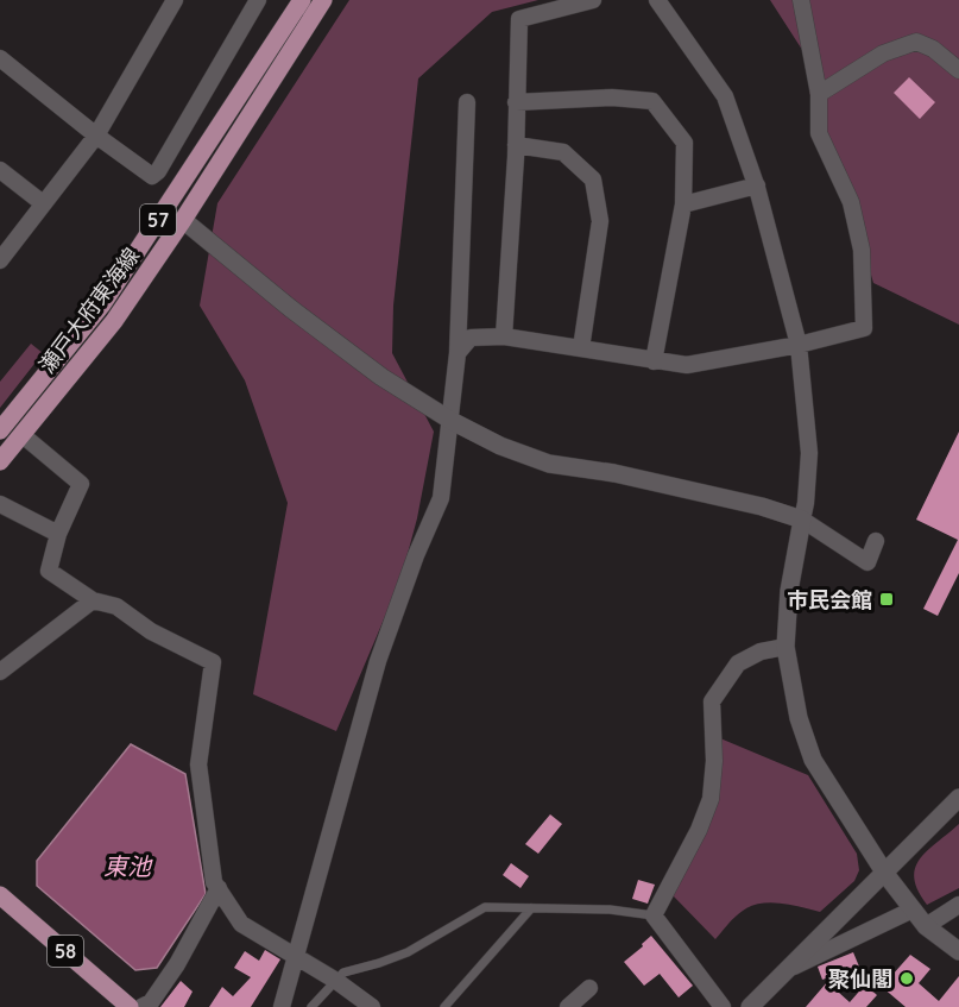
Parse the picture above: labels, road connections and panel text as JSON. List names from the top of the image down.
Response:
{
  "streets": {
    "main road": ["57", "瀬戸大府東海線", "58"]
  },
  "water": ["東池"],
  "places": {
    "transit": ["市民会館"],
    "other": ["聚仙閣"]
  }
}
